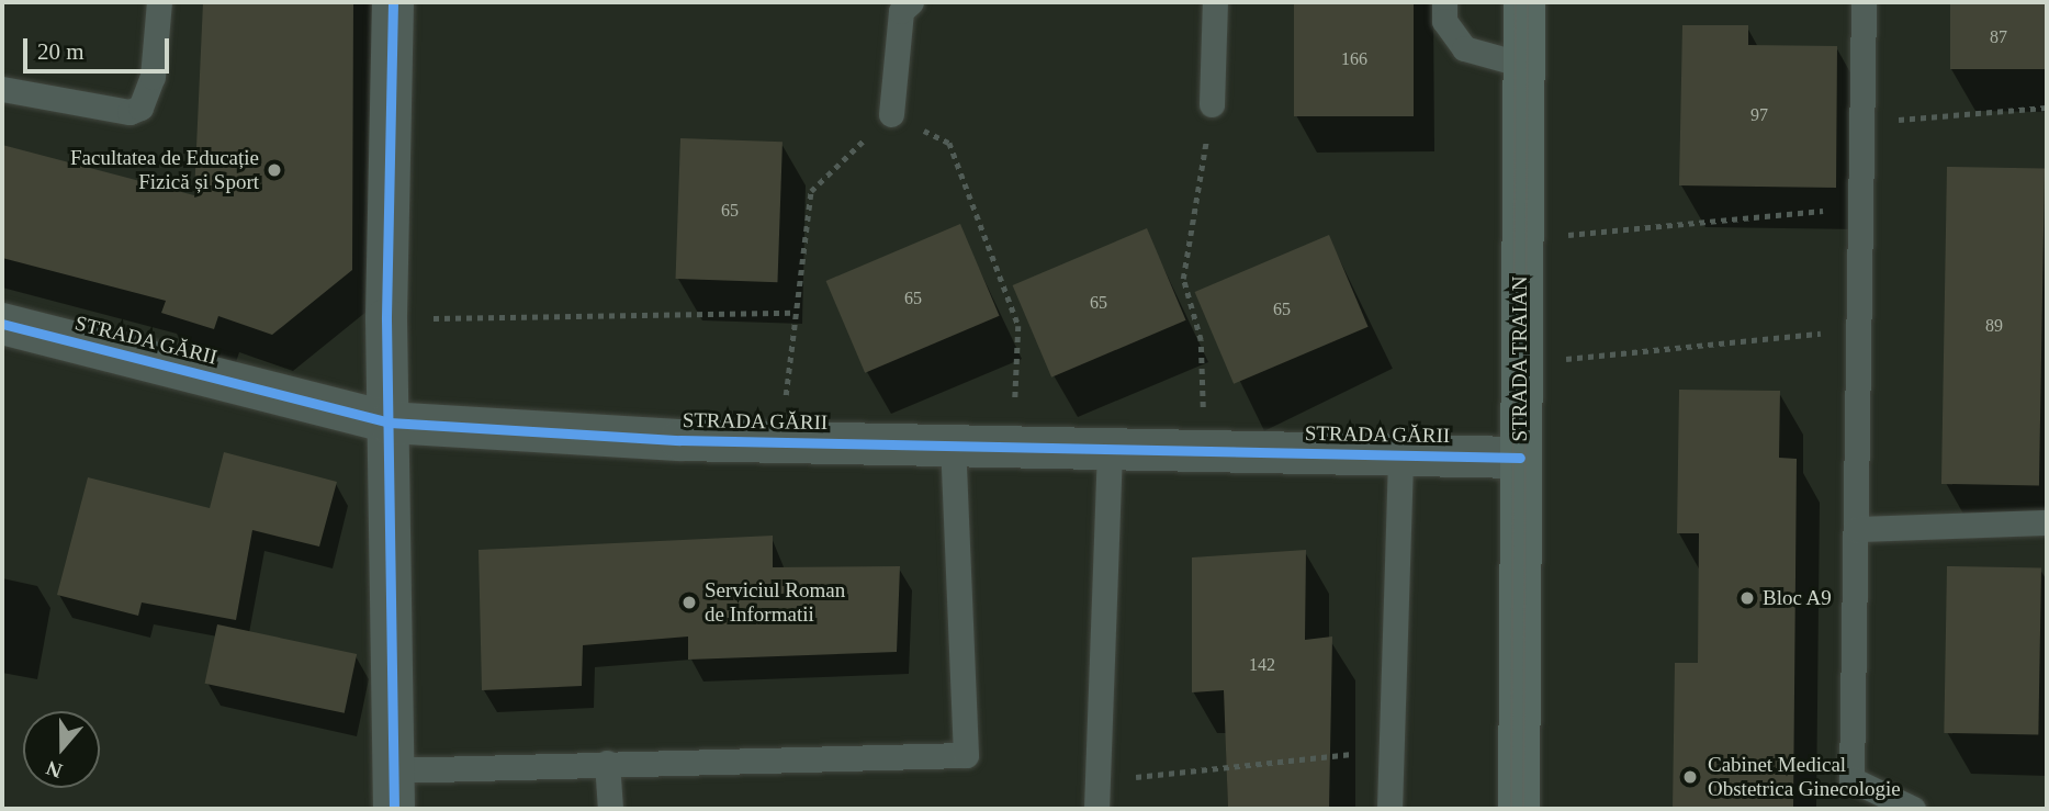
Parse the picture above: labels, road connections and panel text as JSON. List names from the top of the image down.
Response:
{
  "streets": {
    "main road": ["STRADA TRAIAN"],
    "street": ["STRADA GĂRII"]
  },
  "crossings": [
    ["STRADA GĂRII", "STRADA TRAIAN"]
  ],
  "places": [
    "Facultatea de Educație Fizică și Sport",
    "Bloc A9",
    "Serviciul Roman de Informatii",
    "Cabinet Medical Obstetrica Ginecologie"
  ],
  "house_numbers": [
    "87",
    "166",
    "97",
    "65",
    "65",
    "65",
    "65",
    "89",
    "142"
  ],
  "scale_bar": "20 m",
  "north": "bottom"
}
